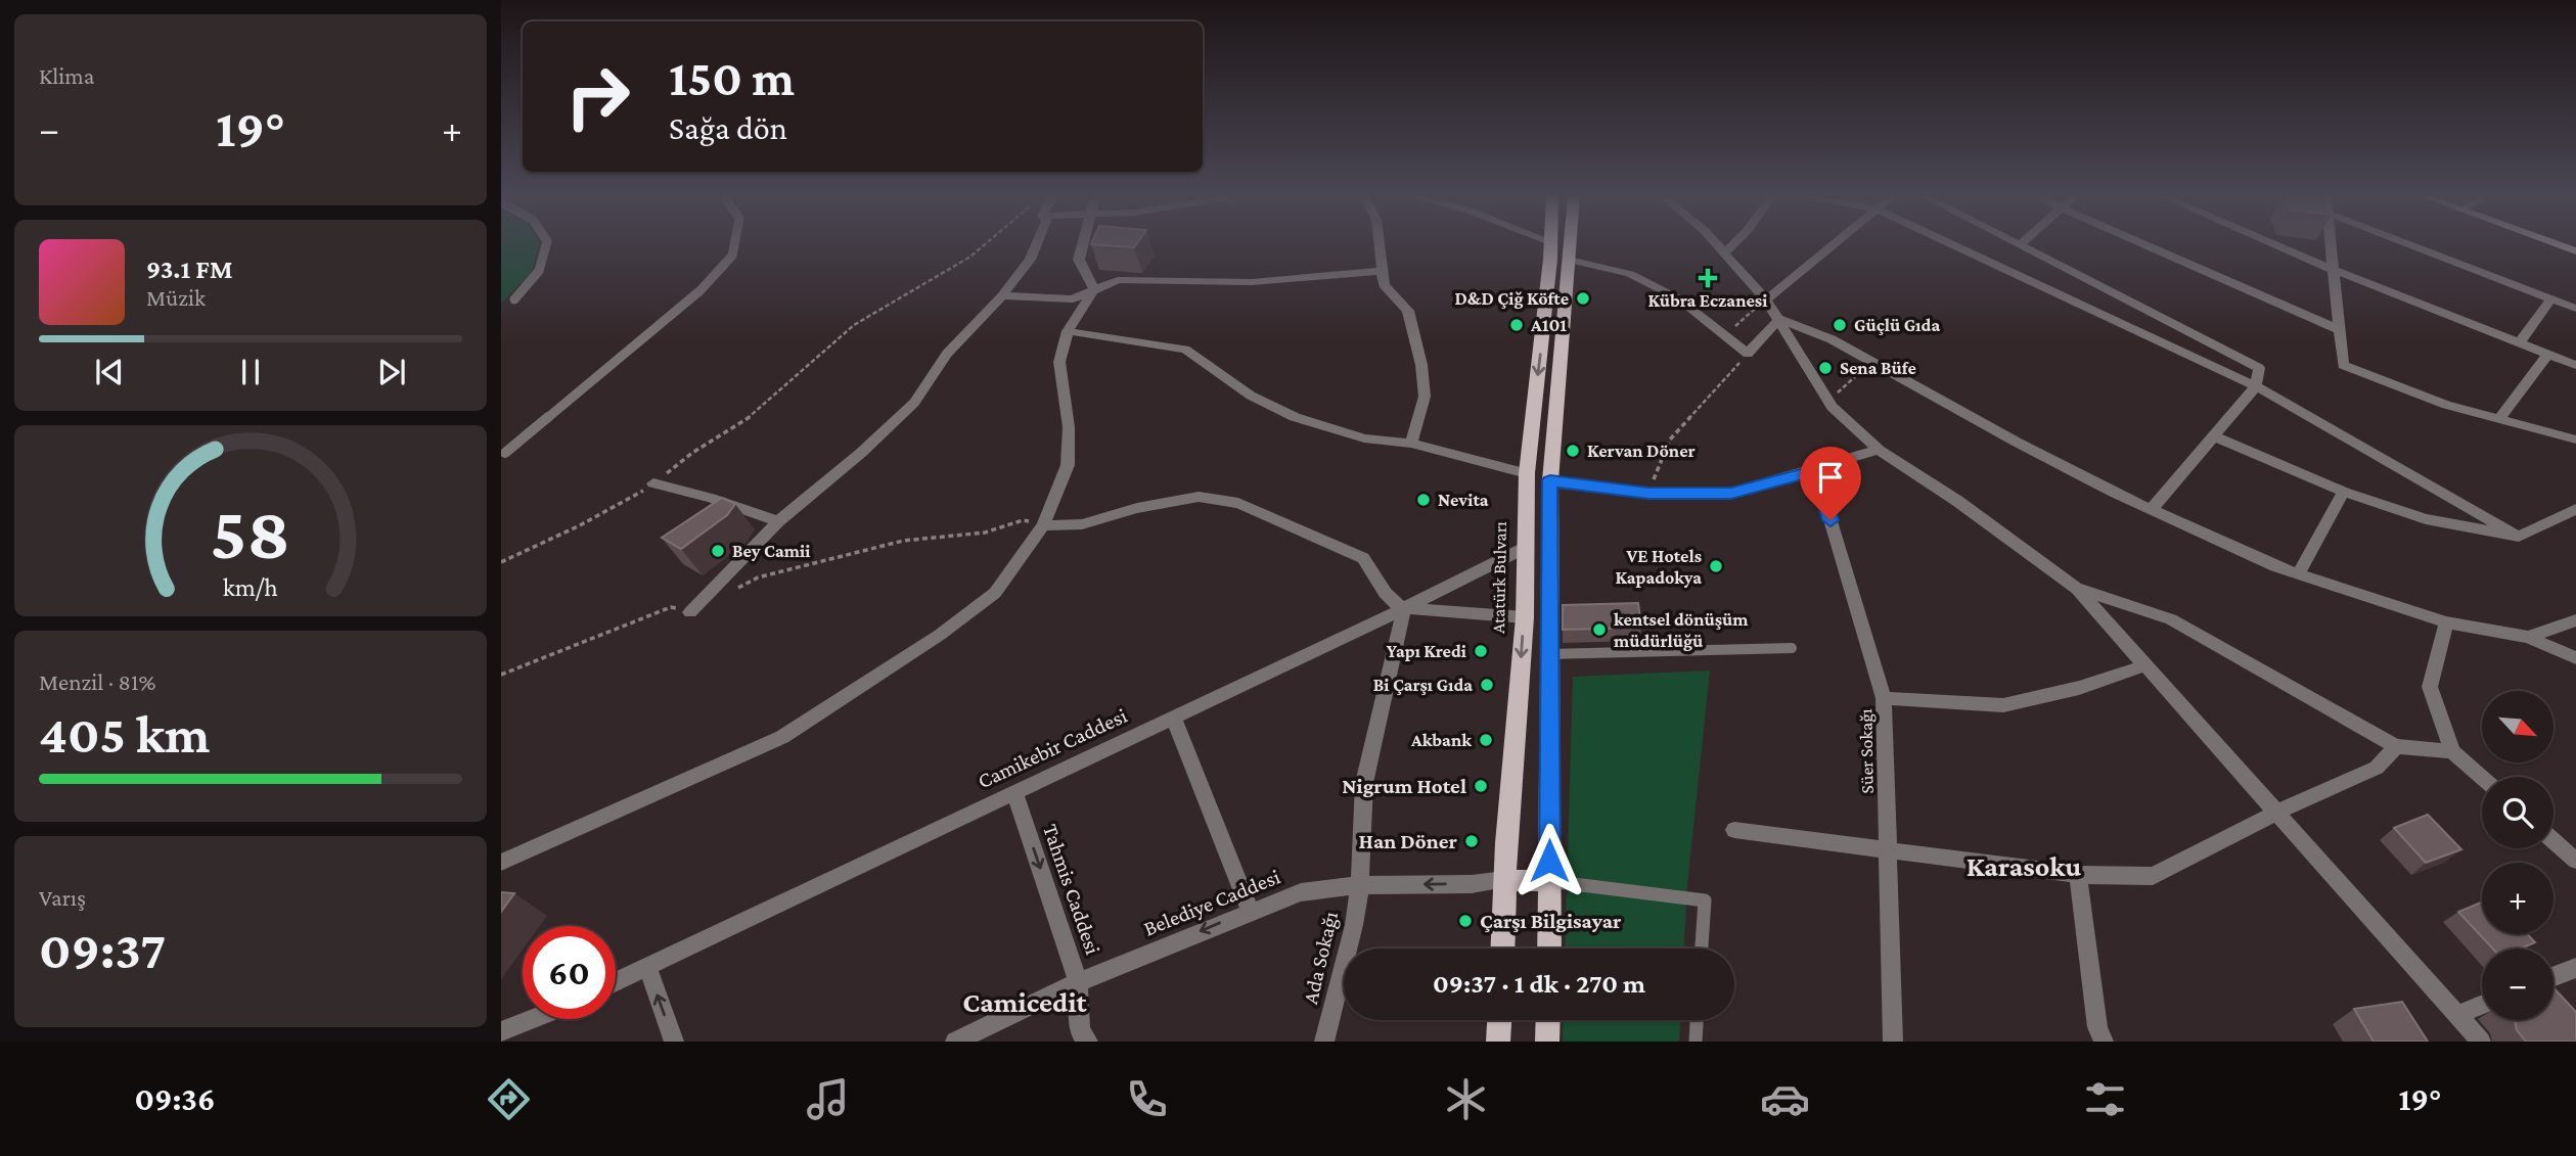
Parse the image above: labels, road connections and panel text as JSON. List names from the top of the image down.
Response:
{
  "streets": {
    "main road": ["Atatürk Bulvarı"],
    "street": [
      "Camikebir Caddesi",
      "Süer Sokağı",
      "Tahmis Caddesi",
      "Belediye Caddesi",
      "Ada Sokağı"
    ]
  },
  "crossings": [
    ["Atatürk Bulvarı", "Camikebir Caddesi"],
    ["Atatürk Bulvarı", "Belediye Caddesi"],
    ["Camikebir Caddesi", "Tahmis Caddesi"],
    ["Camikebir Caddesi", "Ada Sokağı"],
    ["Tahmis Caddesi", "Belediye Caddesi"],
    ["Belediye Caddesi", "Ada Sokağı"]
  ],
  "one_way": ["Tahmis Caddesi", "Belediye Caddesi"],
  "districts": ["Karasoku", "Camicedit"],
  "places": {
    "health": ["Kübra Eczanesi"],
    "other": [
      "D&D Çiğ Köfte",
      "A101",
      "Güçlü Gıda",
      "Sena Büfe",
      "Kervan Döner",
      "Nevita",
      "Bey Camii",
      "VE Hotels Kapadokya",
      "kentsel dönüşüm müdürlüğü",
      "Yapı Kredi",
      "Bi Çarşı Gıda",
      "Akbank",
      "Nigrum Hotel",
      "Han Döner",
      "Çarşı Bilgisayar"
    ]
  },
  "north": "bottom right",
  "page": {
    "tile": [
      "Klima",
      ["Menzil · 81%", "405 km"],
      ["Varış", "09:37"]
    ],
    "turn": ["150 m", "Sağa dön"],
    "heat": ["−", "19°", "+"],
    "song": ["93.1 FM", "Müzik"],
    "map_buttons": ["+", "−"],
    "limit": "60",
    "trip": "09:37 · 1 dk · 270 m",
    "tabs": ["09:36", "19°"],
    "gauge": ["58", "km/h"]
  }
}
